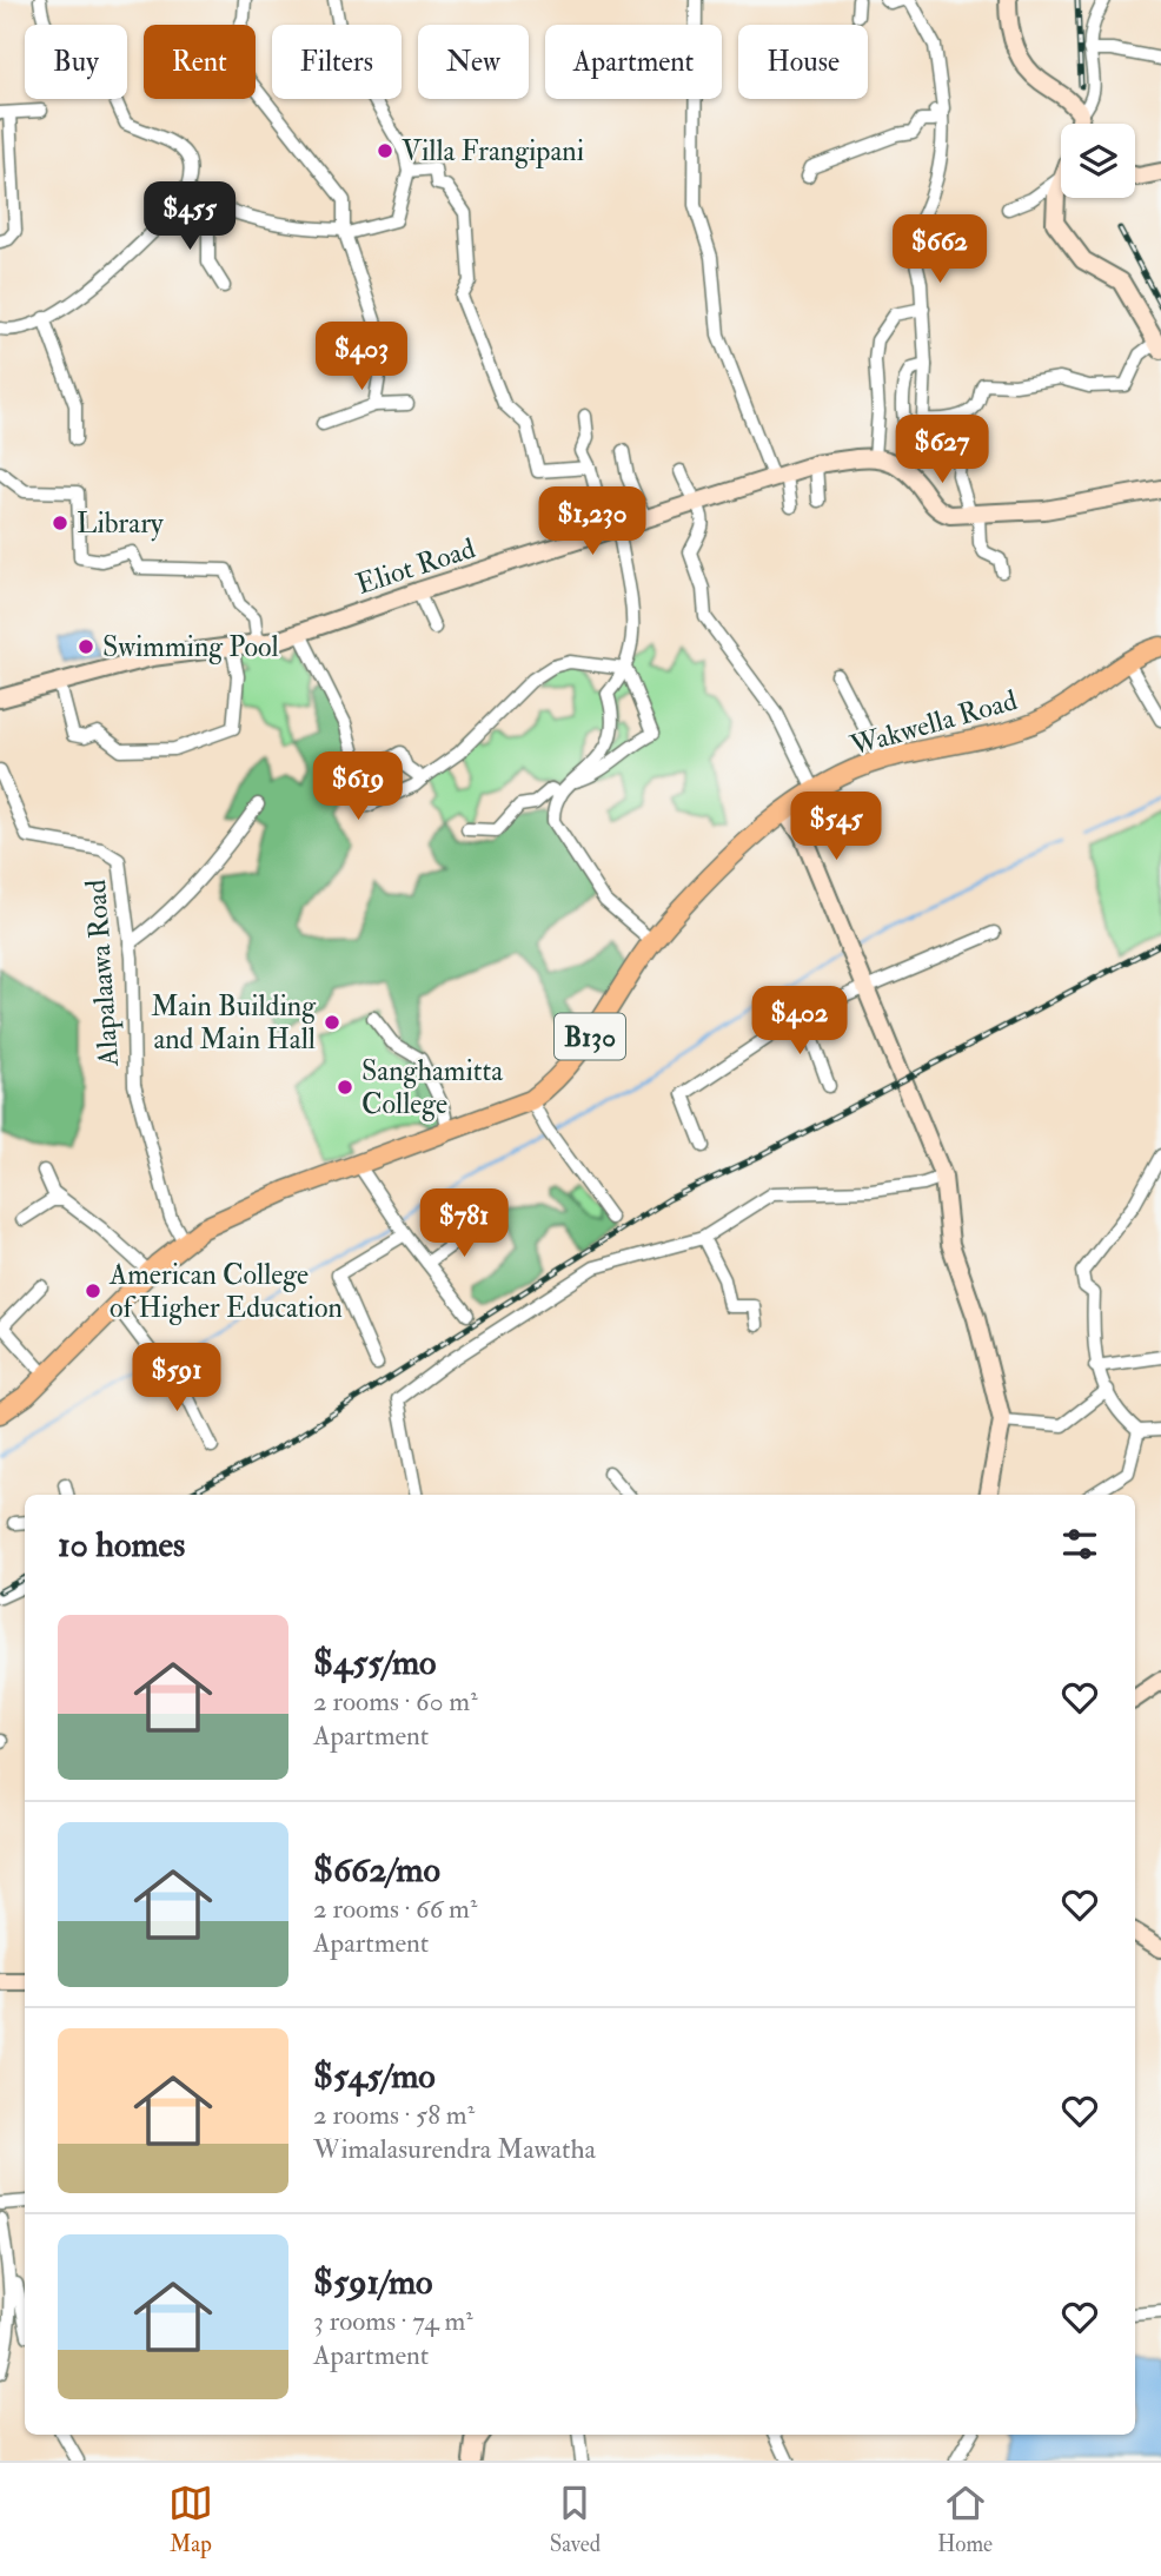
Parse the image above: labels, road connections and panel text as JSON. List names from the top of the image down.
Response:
{
  "streets": {
    "main road": ["Wakwella Road", "B130"],
    "street": ["Eliot Road", "Alapalaawa Road"]
  },
  "crossings": [
    ["Wakwella Road", "Alapalaawa Road"]
  ],
  "places": [
    "Villa Frangipani",
    "Library",
    "Swimming Pool",
    "Main Building and Main Hall",
    "Sanghamitta College",
    "American College of Higher Education"
  ],
  "page": {
    "chip": [
      "Buy",
      "Rent",
      "Filters",
      "New",
      "Apartment",
      "House"
    ],
    "price": [
      "$455",
      "$662",
      "$403",
      "$627",
      "$1,230",
      "$619",
      "$545",
      "$402",
      "$781",
      "$591"
    ],
    "heading": "10 homes",
    "list": [
      {
        "name": "$455/mo",
        "note": "2 rooms · 60 m² · Apartment"
      },
      {
        "name": "$662/mo",
        "note": "2 rooms · 66 m² · Apartment"
      },
      {
        "name": "$545/mo",
        "note": "2 rooms · 58 m² · Wimalasurendra Mawatha"
      },
      {
        "name": "$591/mo",
        "note": "3 rooms · 74 m² · Apartment"
      }
    ],
    "tabs": ["Map", "Saved", "Home"]
  }
}
